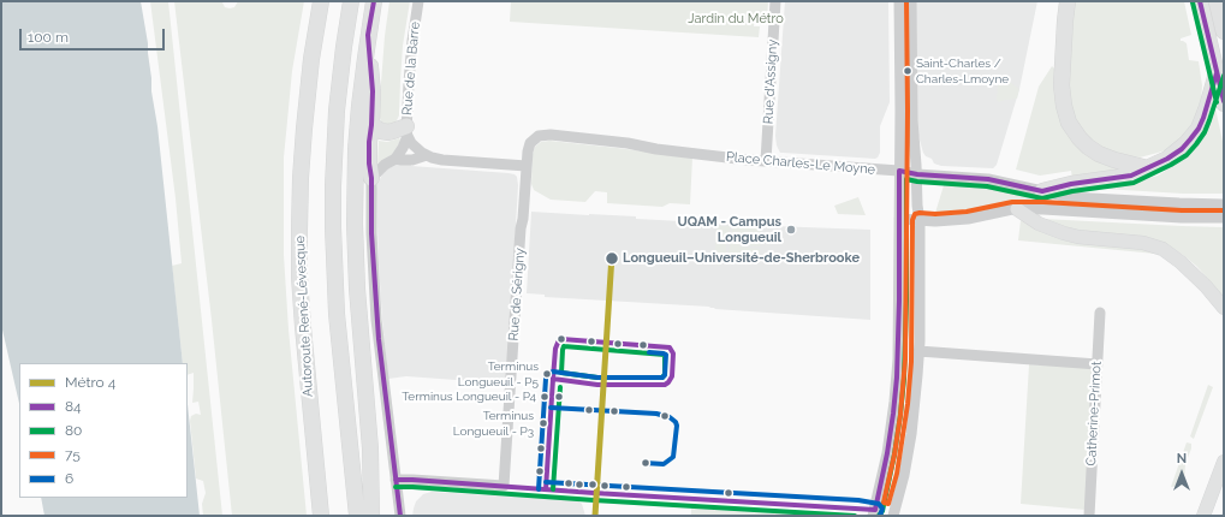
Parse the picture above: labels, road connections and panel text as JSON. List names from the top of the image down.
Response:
{
  "streets": {
    "highway": ["Autoroute René-Lévesque"],
    "street": [
      "Rue de la Barre",
      "Rue d'Assigny",
      "Place Charles-Le Moyne",
      "Rue de Sérigny",
      "Catherine-Primot"
    ]
  },
  "crossings": [
    ["Rue d'Assigny", "Place Charles-Le Moyne"],
    ["Place Charles-Le Moyne", "Rue de Sérigny"]
  ],
  "parks": ["Jardin du Métro"],
  "places": [
    "Saint-Charles / Charles-Lmoyne",
    "UQAM - Campus Longueuil",
    "Longueuil–Université-de-Sherbrooke",
    "Terminus Longueuil - P5",
    "Terminus Longueuil - P4",
    "Terminus Longueuil - P3"
  ],
  "lines": [
    "transit line 84",
    "transit line 75",
    "transit line 80",
    "metro line 4",
    "transit line 6"
  ],
  "legend": [
    "Métro 4",
    "84",
    "80",
    "75",
    "6"
  ],
  "scale_bar": "100 m",
  "north": "top"
}
